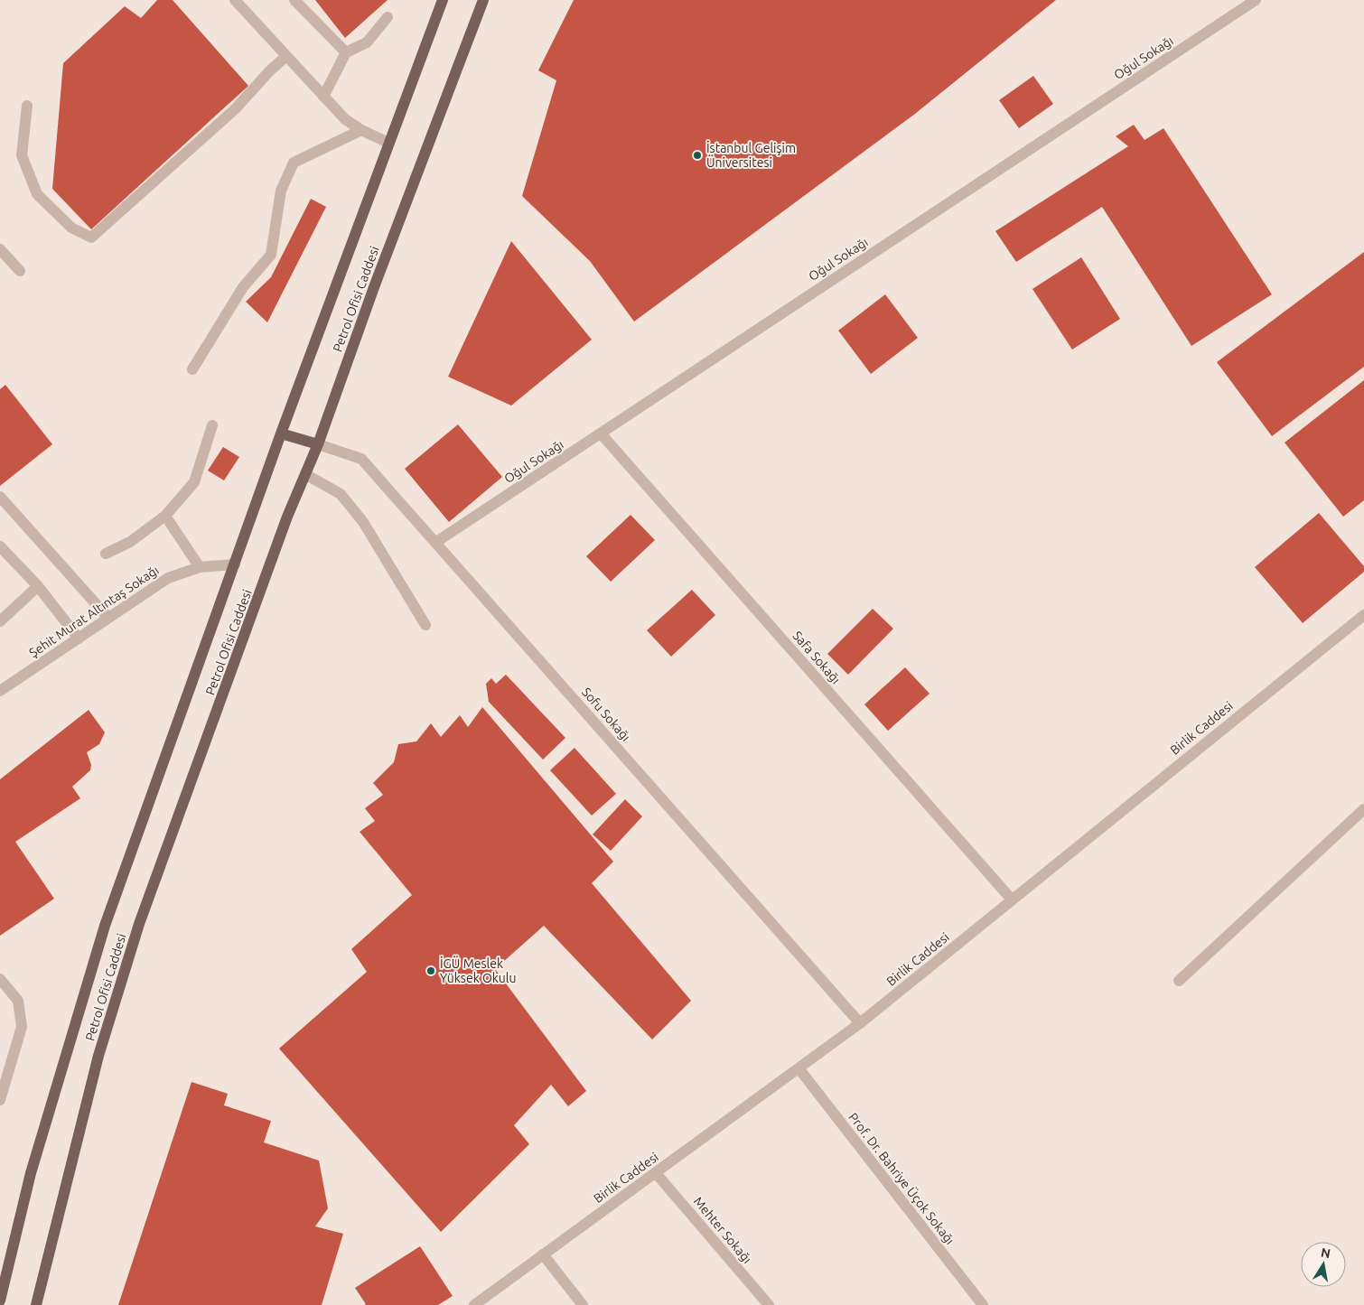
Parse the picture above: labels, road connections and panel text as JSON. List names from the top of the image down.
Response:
{
  "streets": {
    "main road": ["Petrol Ofisi Caddesi"],
    "street": [
      "Oğul Sokağı",
      "Şehit Murat Altıntaş Sokağı",
      "Safa Sokağı",
      "Sofu Sokağı",
      "Birlik Caddesi",
      "Prof. Dr. Bahriye Üçok Sokağı",
      "Mehter Sokağı"
    ]
  },
  "crossings": [
    ["Oğul Sokağı", "Safa Sokağı"],
    ["Oğul Sokağı", "Sofu Sokağı"],
    ["Petrol Ofisi Caddesi", "Şehit Murat Altıntaş Sokağı"],
    ["Petrol Ofisi Caddesi", "Sofu Sokağı"],
    ["Safa Sokağı", "Birlik Caddesi"],
    ["Sofu Sokağı", "Birlik Caddesi"],
    ["Birlik Caddesi", "Prof. Dr. Bahriye Üçok Sokağı"],
    ["Birlik Caddesi", "Mehter Sokağı"]
  ],
  "places": ["İstanbul Gelişim Üniversitesi", "İGÜ Meslek Yüksek Okulu"],
  "north": "top"
}
